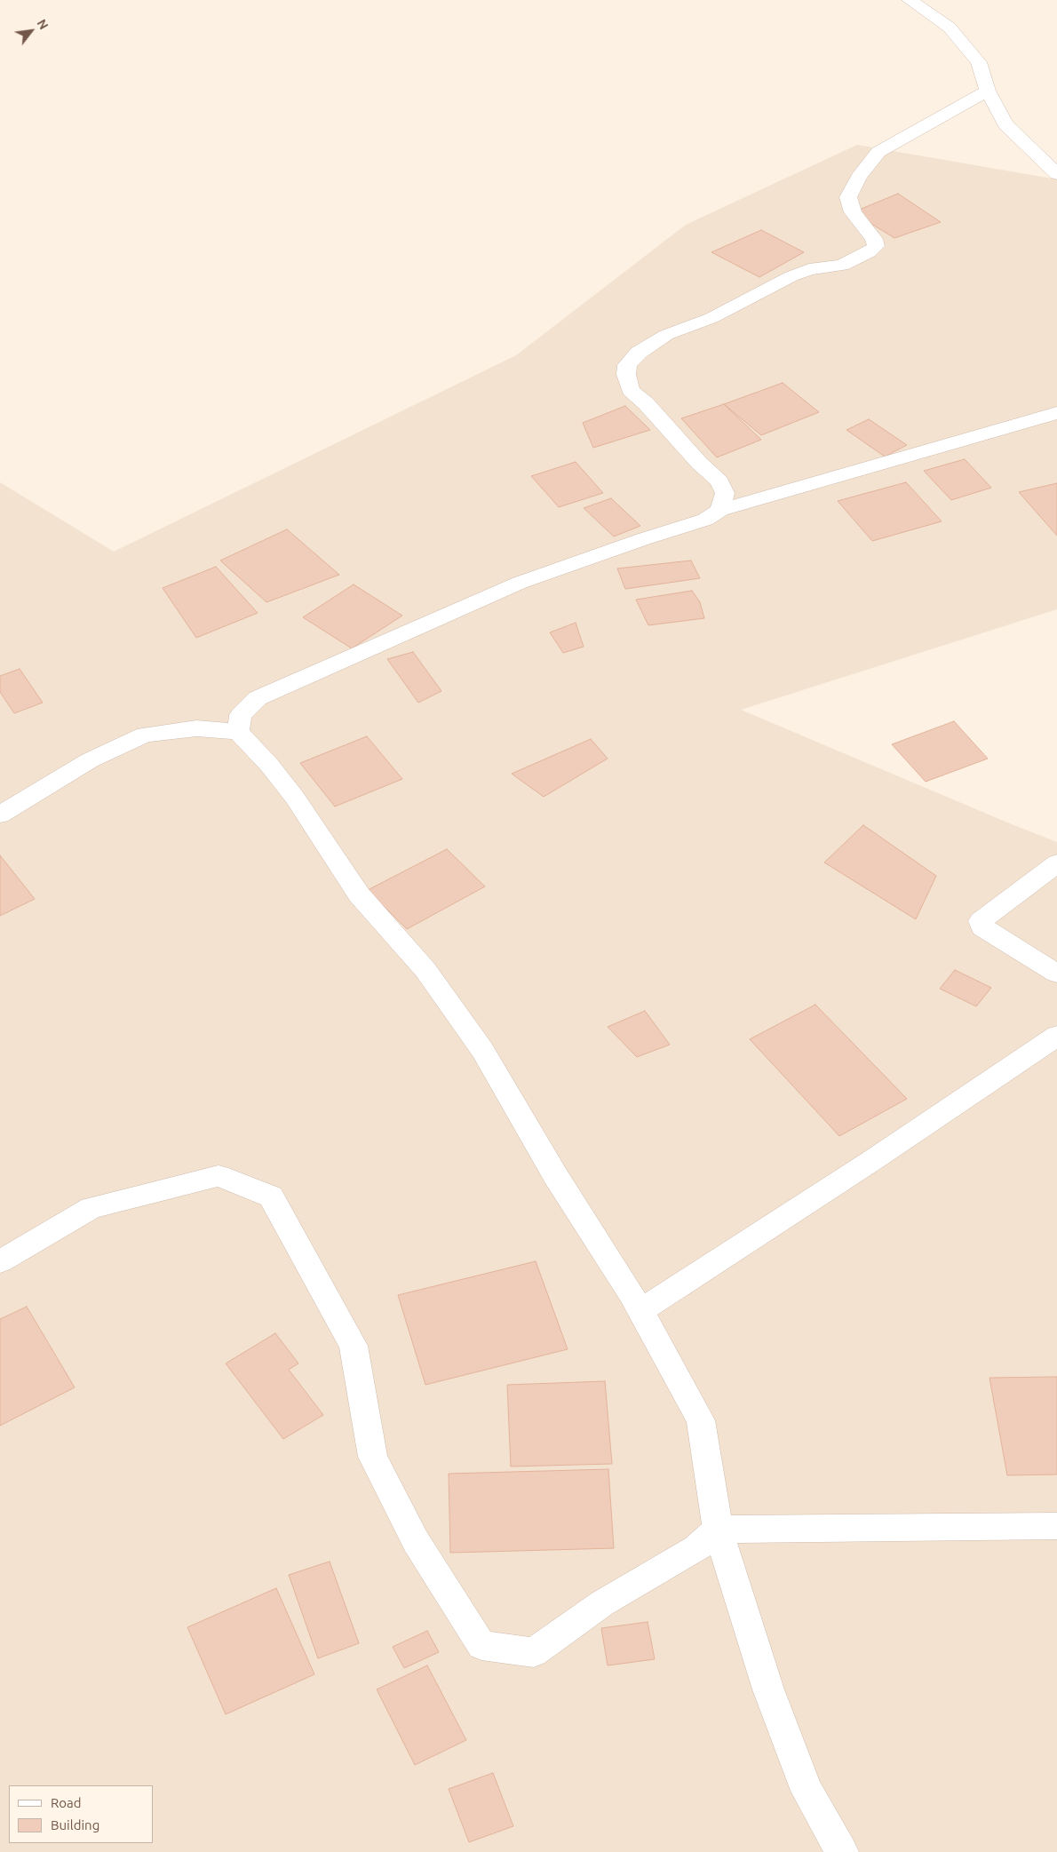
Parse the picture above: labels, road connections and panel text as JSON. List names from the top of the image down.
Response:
{
  "legend": ["Road", "Building"],
  "north": "top right"
}
